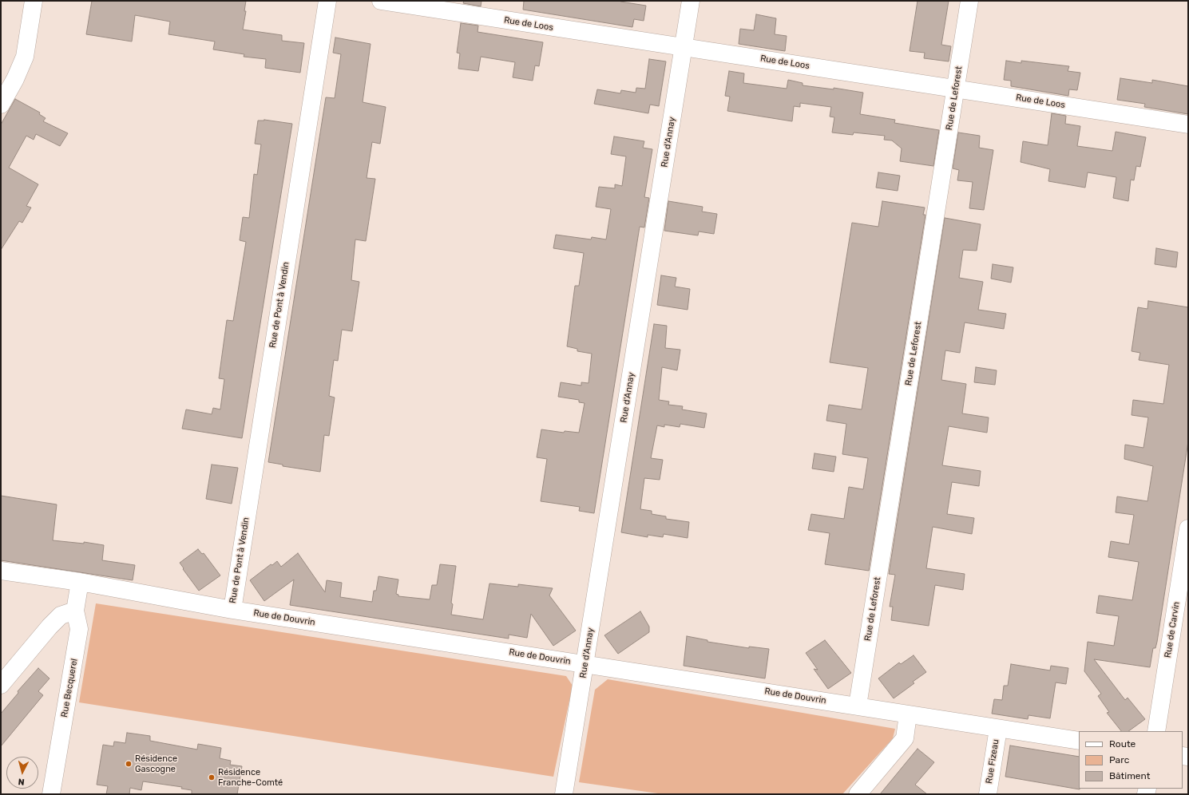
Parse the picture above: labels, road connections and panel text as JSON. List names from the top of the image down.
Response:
{
  "streets": {
    "street": [
      "Rue de Loos",
      "Rue de Leforest",
      "Rue d'Annay",
      "Rue de Pont à Vendin",
      "Rue de Douvrin",
      "Rue de Carvin",
      "Rue Becquerel",
      "Rue Fizeau"
    ]
  },
  "crossings": [
    ["Rue de Loos", "Rue de Leforest"],
    ["Rue de Loos", "Rue d'Annay"],
    ["Rue de Leforest", "Rue de Douvrin"],
    ["Rue d'Annay", "Rue de Douvrin"],
    ["Rue de Pont à Vendin", "Rue de Douvrin"],
    ["Rue de Douvrin", "Rue Becquerel"],
    ["Rue de Douvrin", "Rue Fizeau"]
  ],
  "places": ["Résidence Gascogne", "Résidence Franche-Comté"],
  "legend": ["Route", "Parc", "Bâtiment"],
  "north": "bottom"
}
